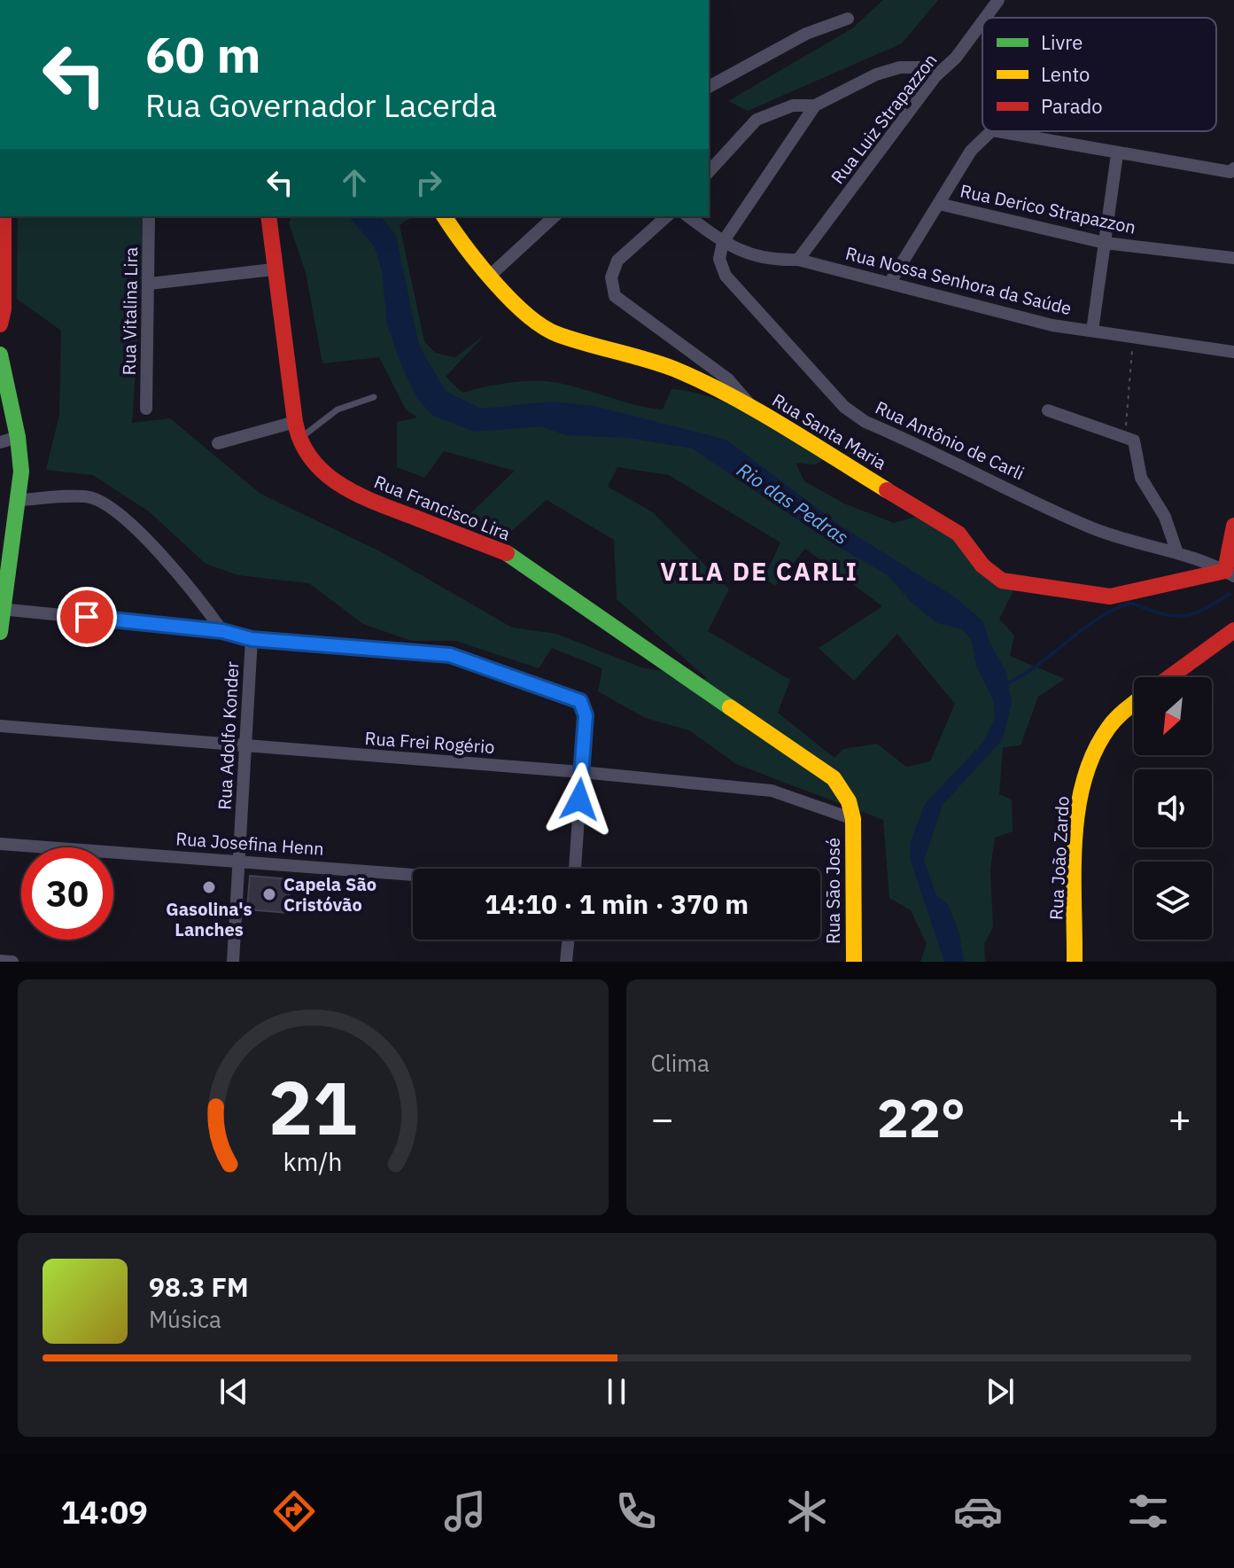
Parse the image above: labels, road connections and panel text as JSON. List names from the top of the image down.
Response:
{
  "streets": {
    "street": [
      "Rua Luiz Strapazzon",
      "Rua Derico Strapazzon",
      "Rua Nossa Senhora da Saúde",
      "Rua Vitalina Lira",
      "Rua Santa Maria",
      "Rua Antônio de Carli",
      "Rua Francisco Lira",
      "Rua Adolfo Konder",
      "Rua Frei Rogério",
      "Rua Josefina Henn",
      "Rua João Zardo",
      "Rua São José"
    ]
  },
  "crossings": [
    ["Rua Luiz Strapazzon", "Rua Nossa Senhora da Saúde"],
    ["Rua Nossa Senhora da Saúde", "Rua Antônio de Carli"],
    ["Rua Santa Maria", "Rua Antônio de Carli"],
    ["Rua Francisco Lira", "Rua Frei Rogério"],
    ["Rua Francisco Lira", "Rua São José"],
    ["Rua Adolfo Konder", "Rua Frei Rogério"],
    ["Rua Adolfo Konder", "Rua Josefina Henn"],
    ["Rua Frei Rogério", "Rua São José"]
  ],
  "districts": ["VILA DE CARLI"],
  "water": ["Rio das Pedras"],
  "places": ["Gasolina's Lanches", "Capela São Cristóvão"],
  "legend": ["Livre", "Lento", "Parado"],
  "north": "bottom left",
  "page": {
    "turn": ["60 m", "Rua Governador Lacerda"],
    "limit": "30",
    "trip": "14:10 · 1 min · 370 m",
    "tile": "Clima",
    "heat": ["−", "22°", "+"],
    "song": ["98.3 FM", "Música"],
    "tabs": "14:09",
    "gauge": ["21", "km/h"]
  }
}
